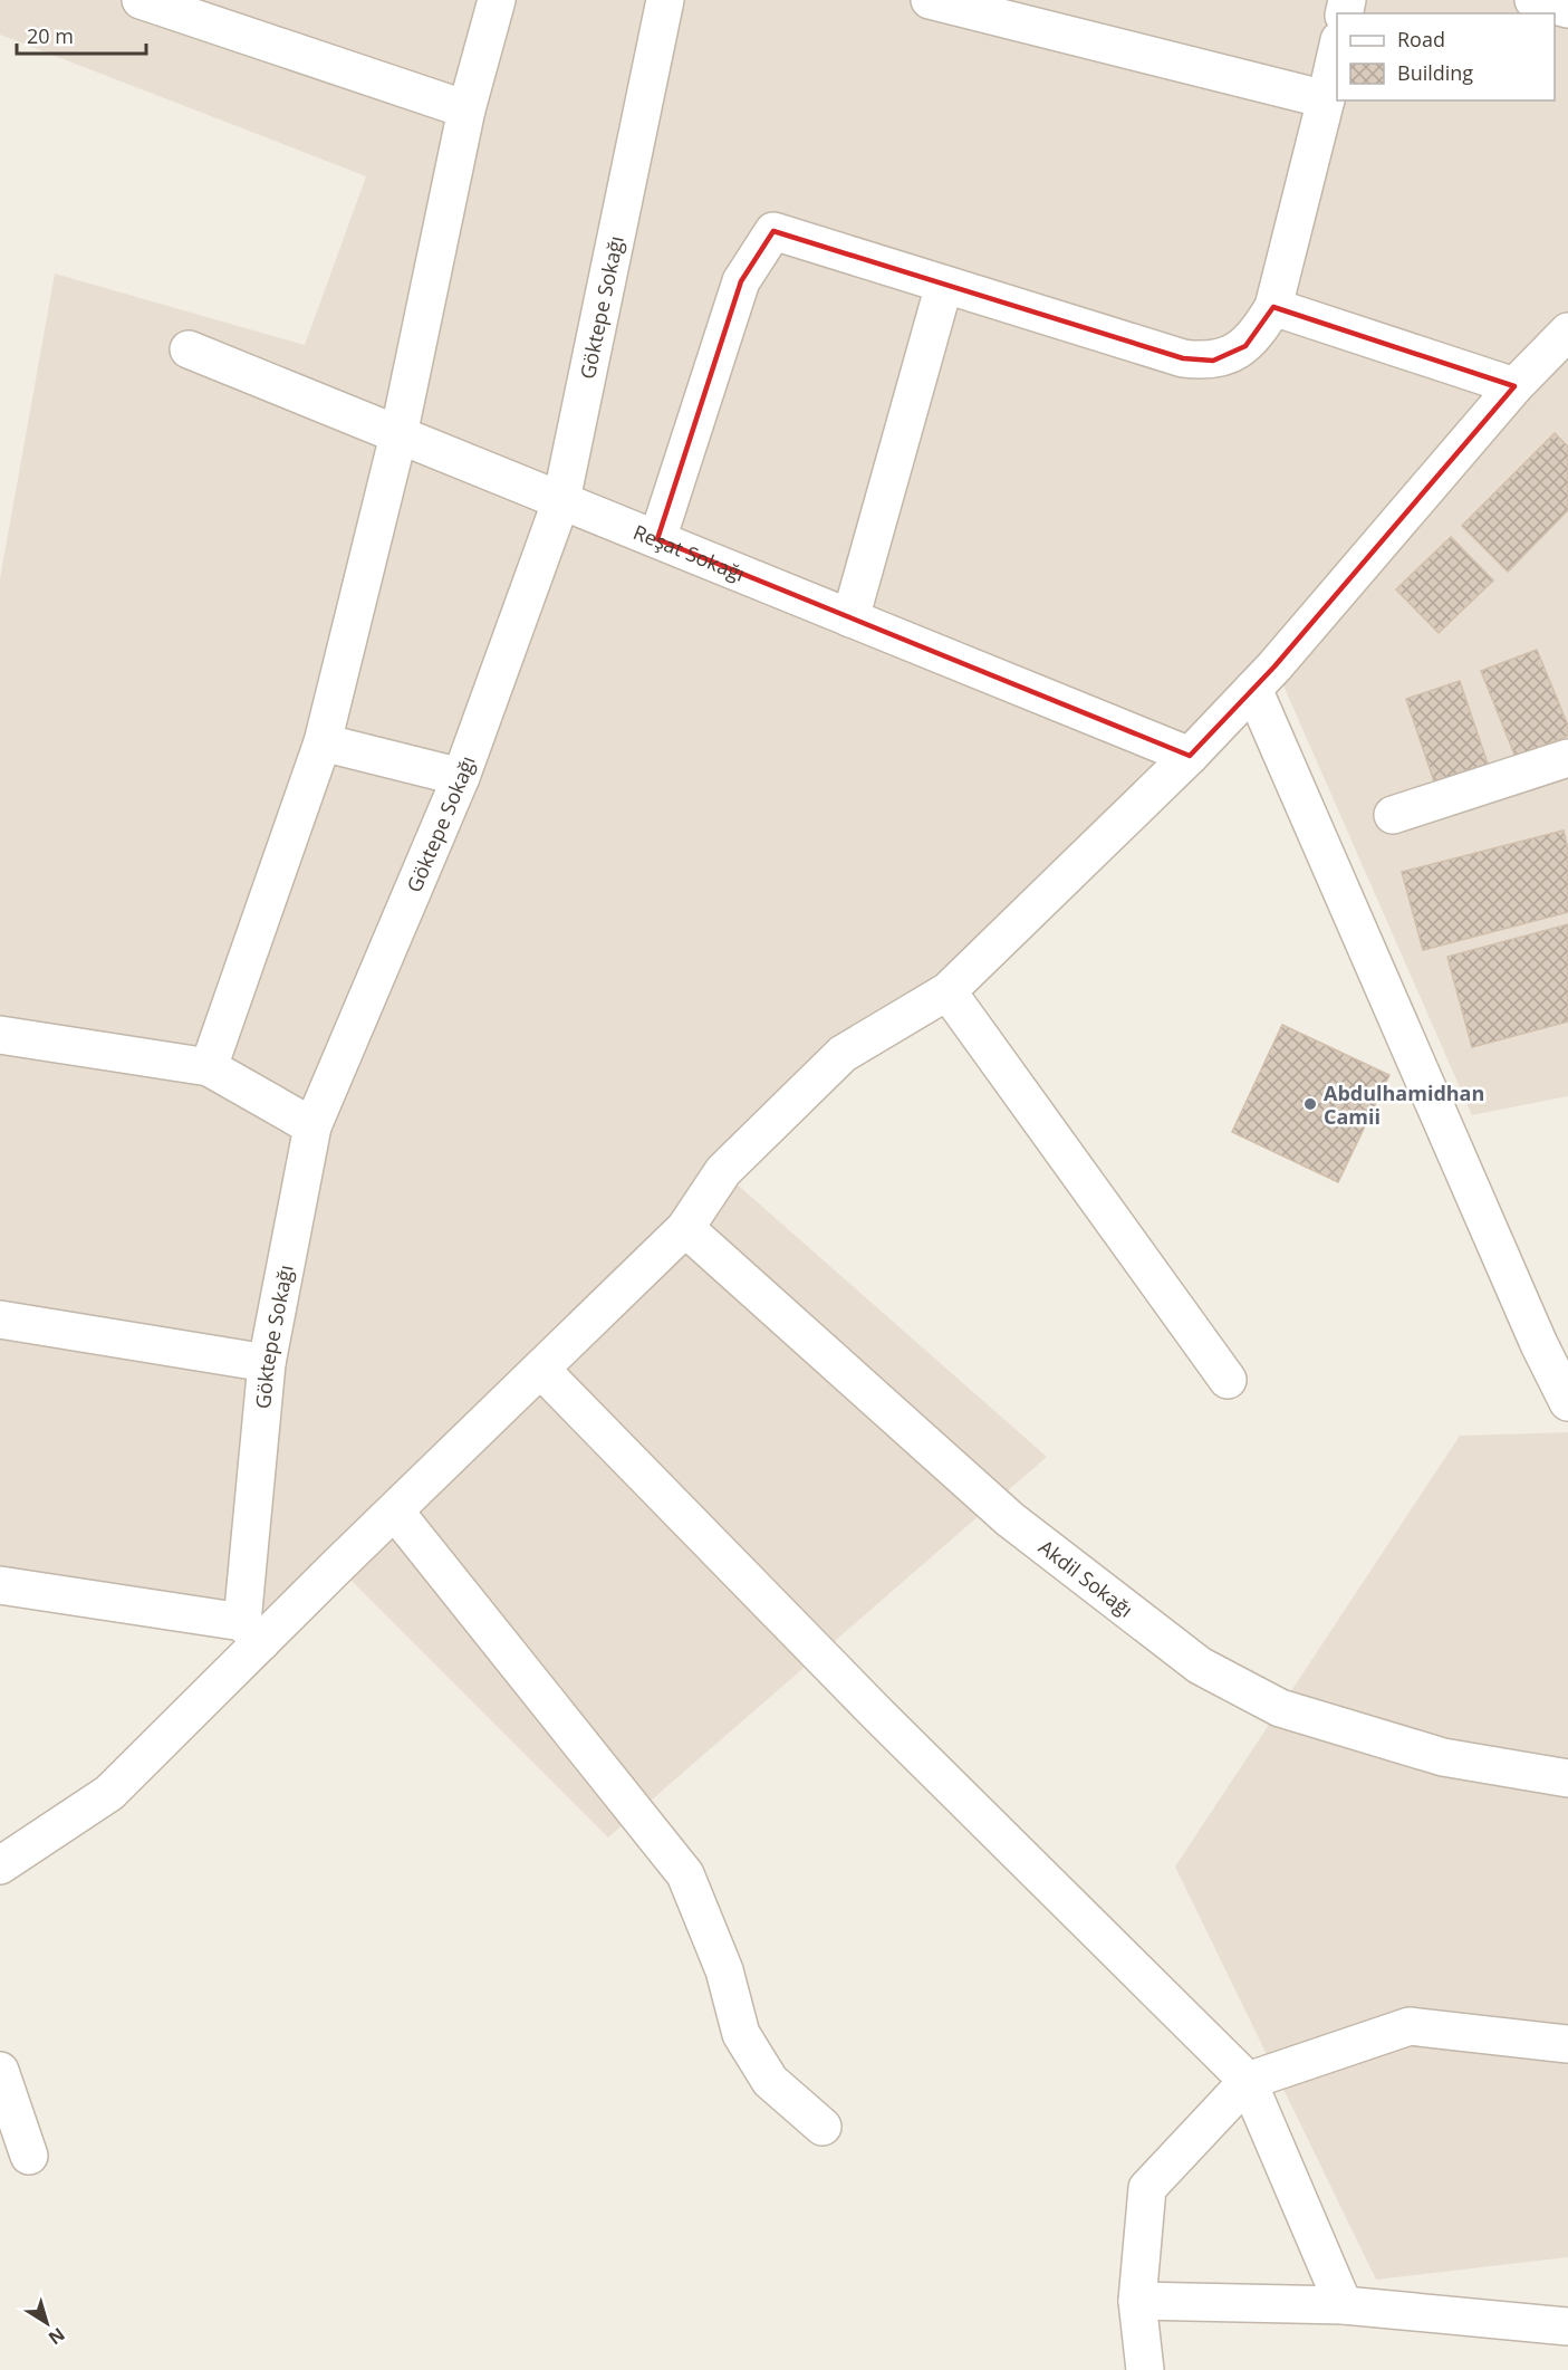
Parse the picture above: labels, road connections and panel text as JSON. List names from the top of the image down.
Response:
{
  "streets": {
    "street": ["Göktepe Sokağı", "Reşat Sokağı", "Akdil Sokağı"]
  },
  "crossings": [
    ["Göktepe Sokağı", "Reşat Sokağı"]
  ],
  "places": ["Abdulhamidhan Camii"],
  "legend": ["Road", "Building"],
  "scale_bar": "20 m",
  "north": "bottom right"
}
